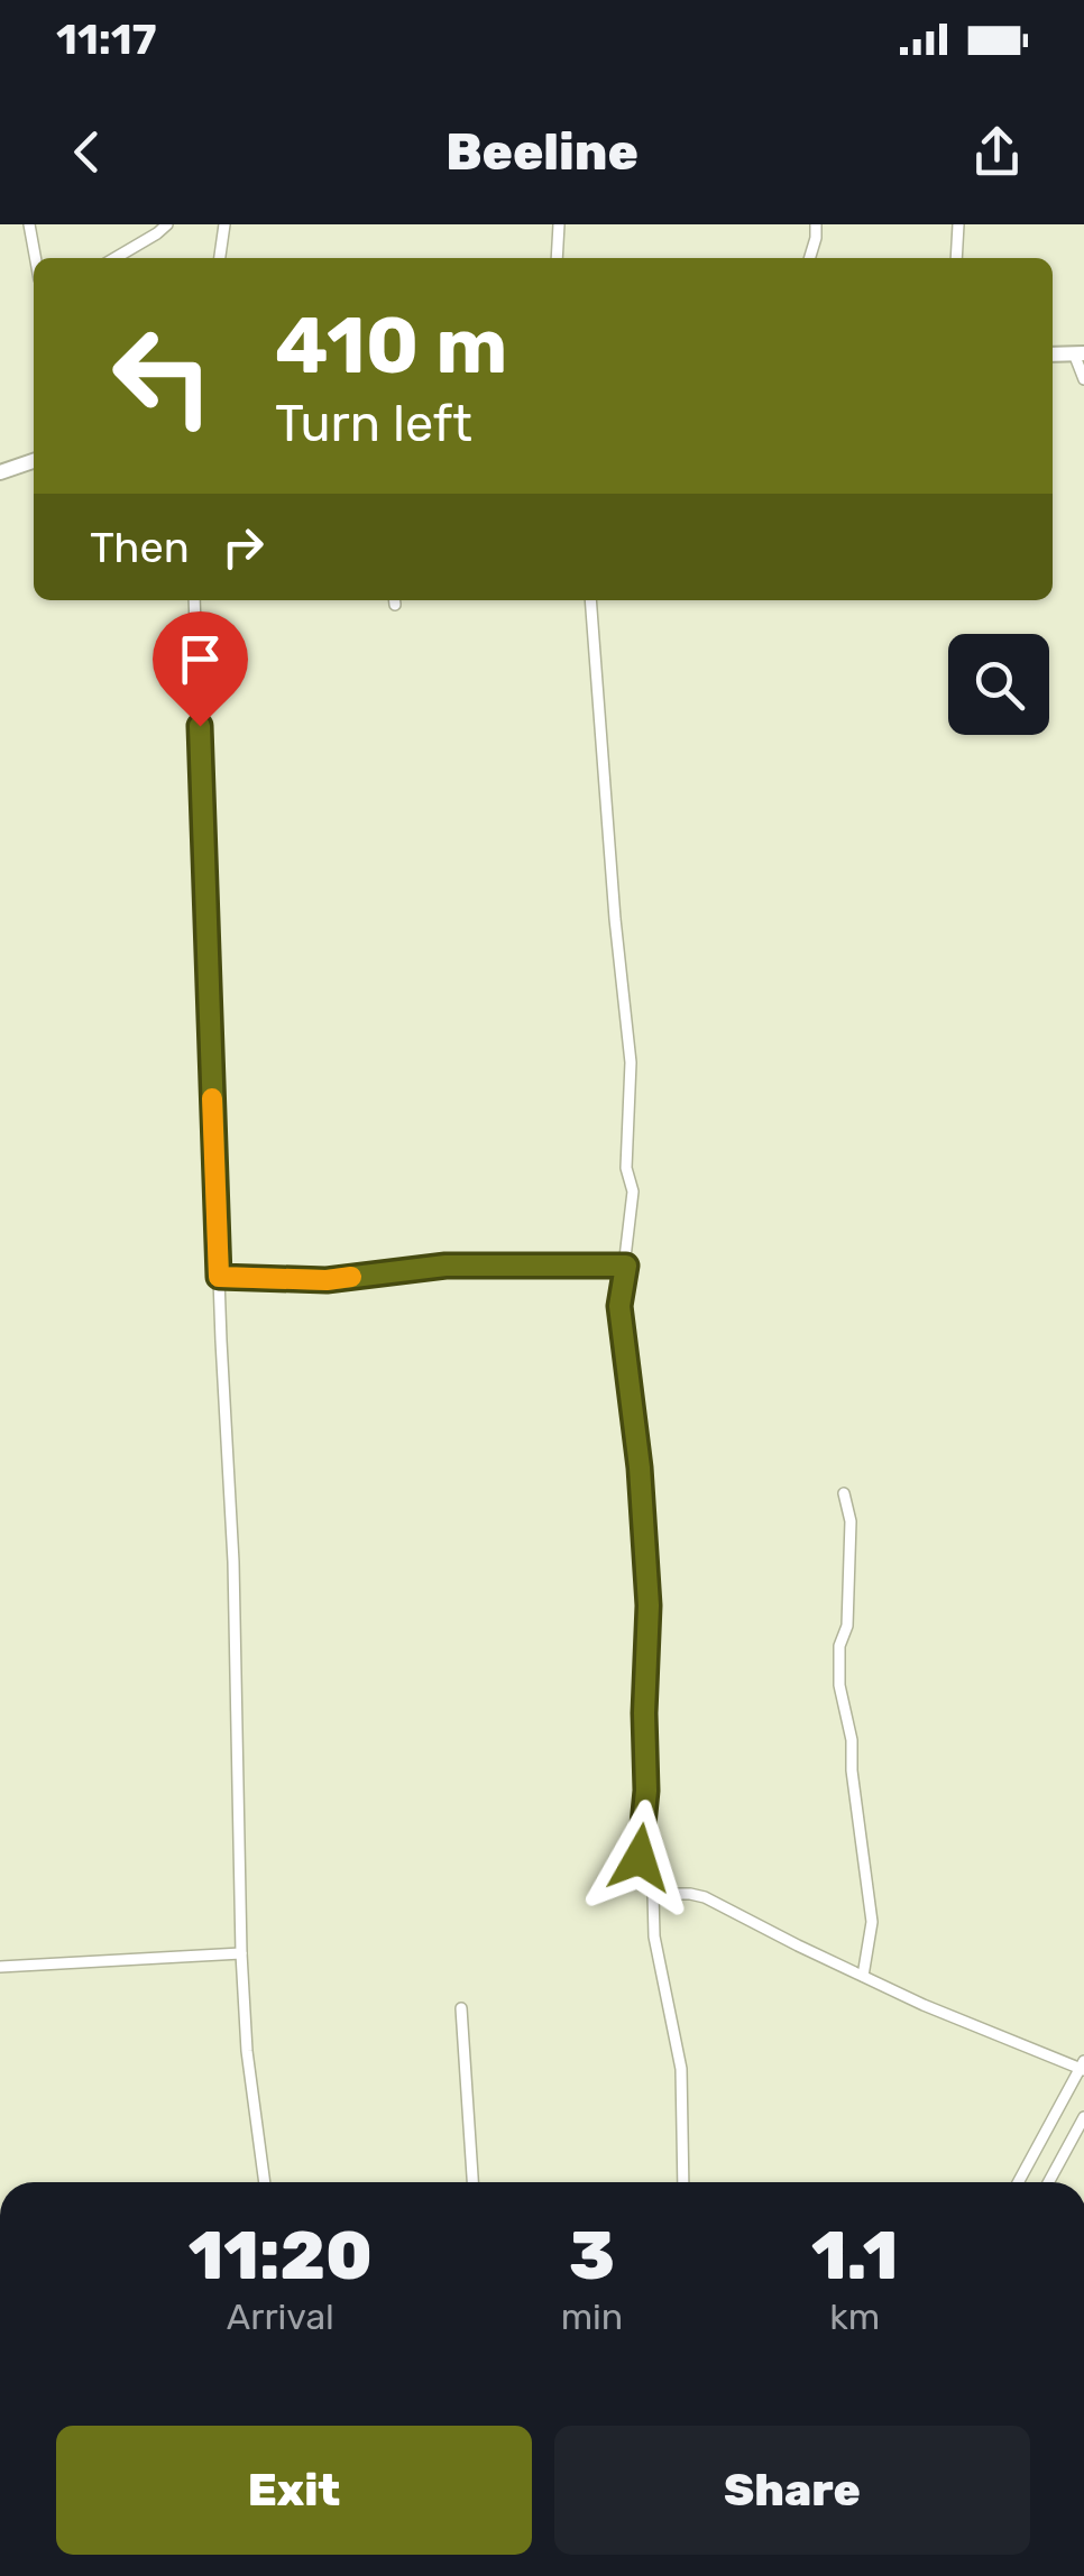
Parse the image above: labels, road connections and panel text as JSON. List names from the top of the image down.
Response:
{
  "page": {
    "status": "11:17",
    "header": "Beeline",
    "turn": ["410 m", "Turn left"],
    "then": "Then",
    "eta": [
      "11:20",
      "Arrival",
      "3",
      "min",
      "1.1",
      "km"
    ],
    "buttons": ["Exit", "Share"]
  }
}
